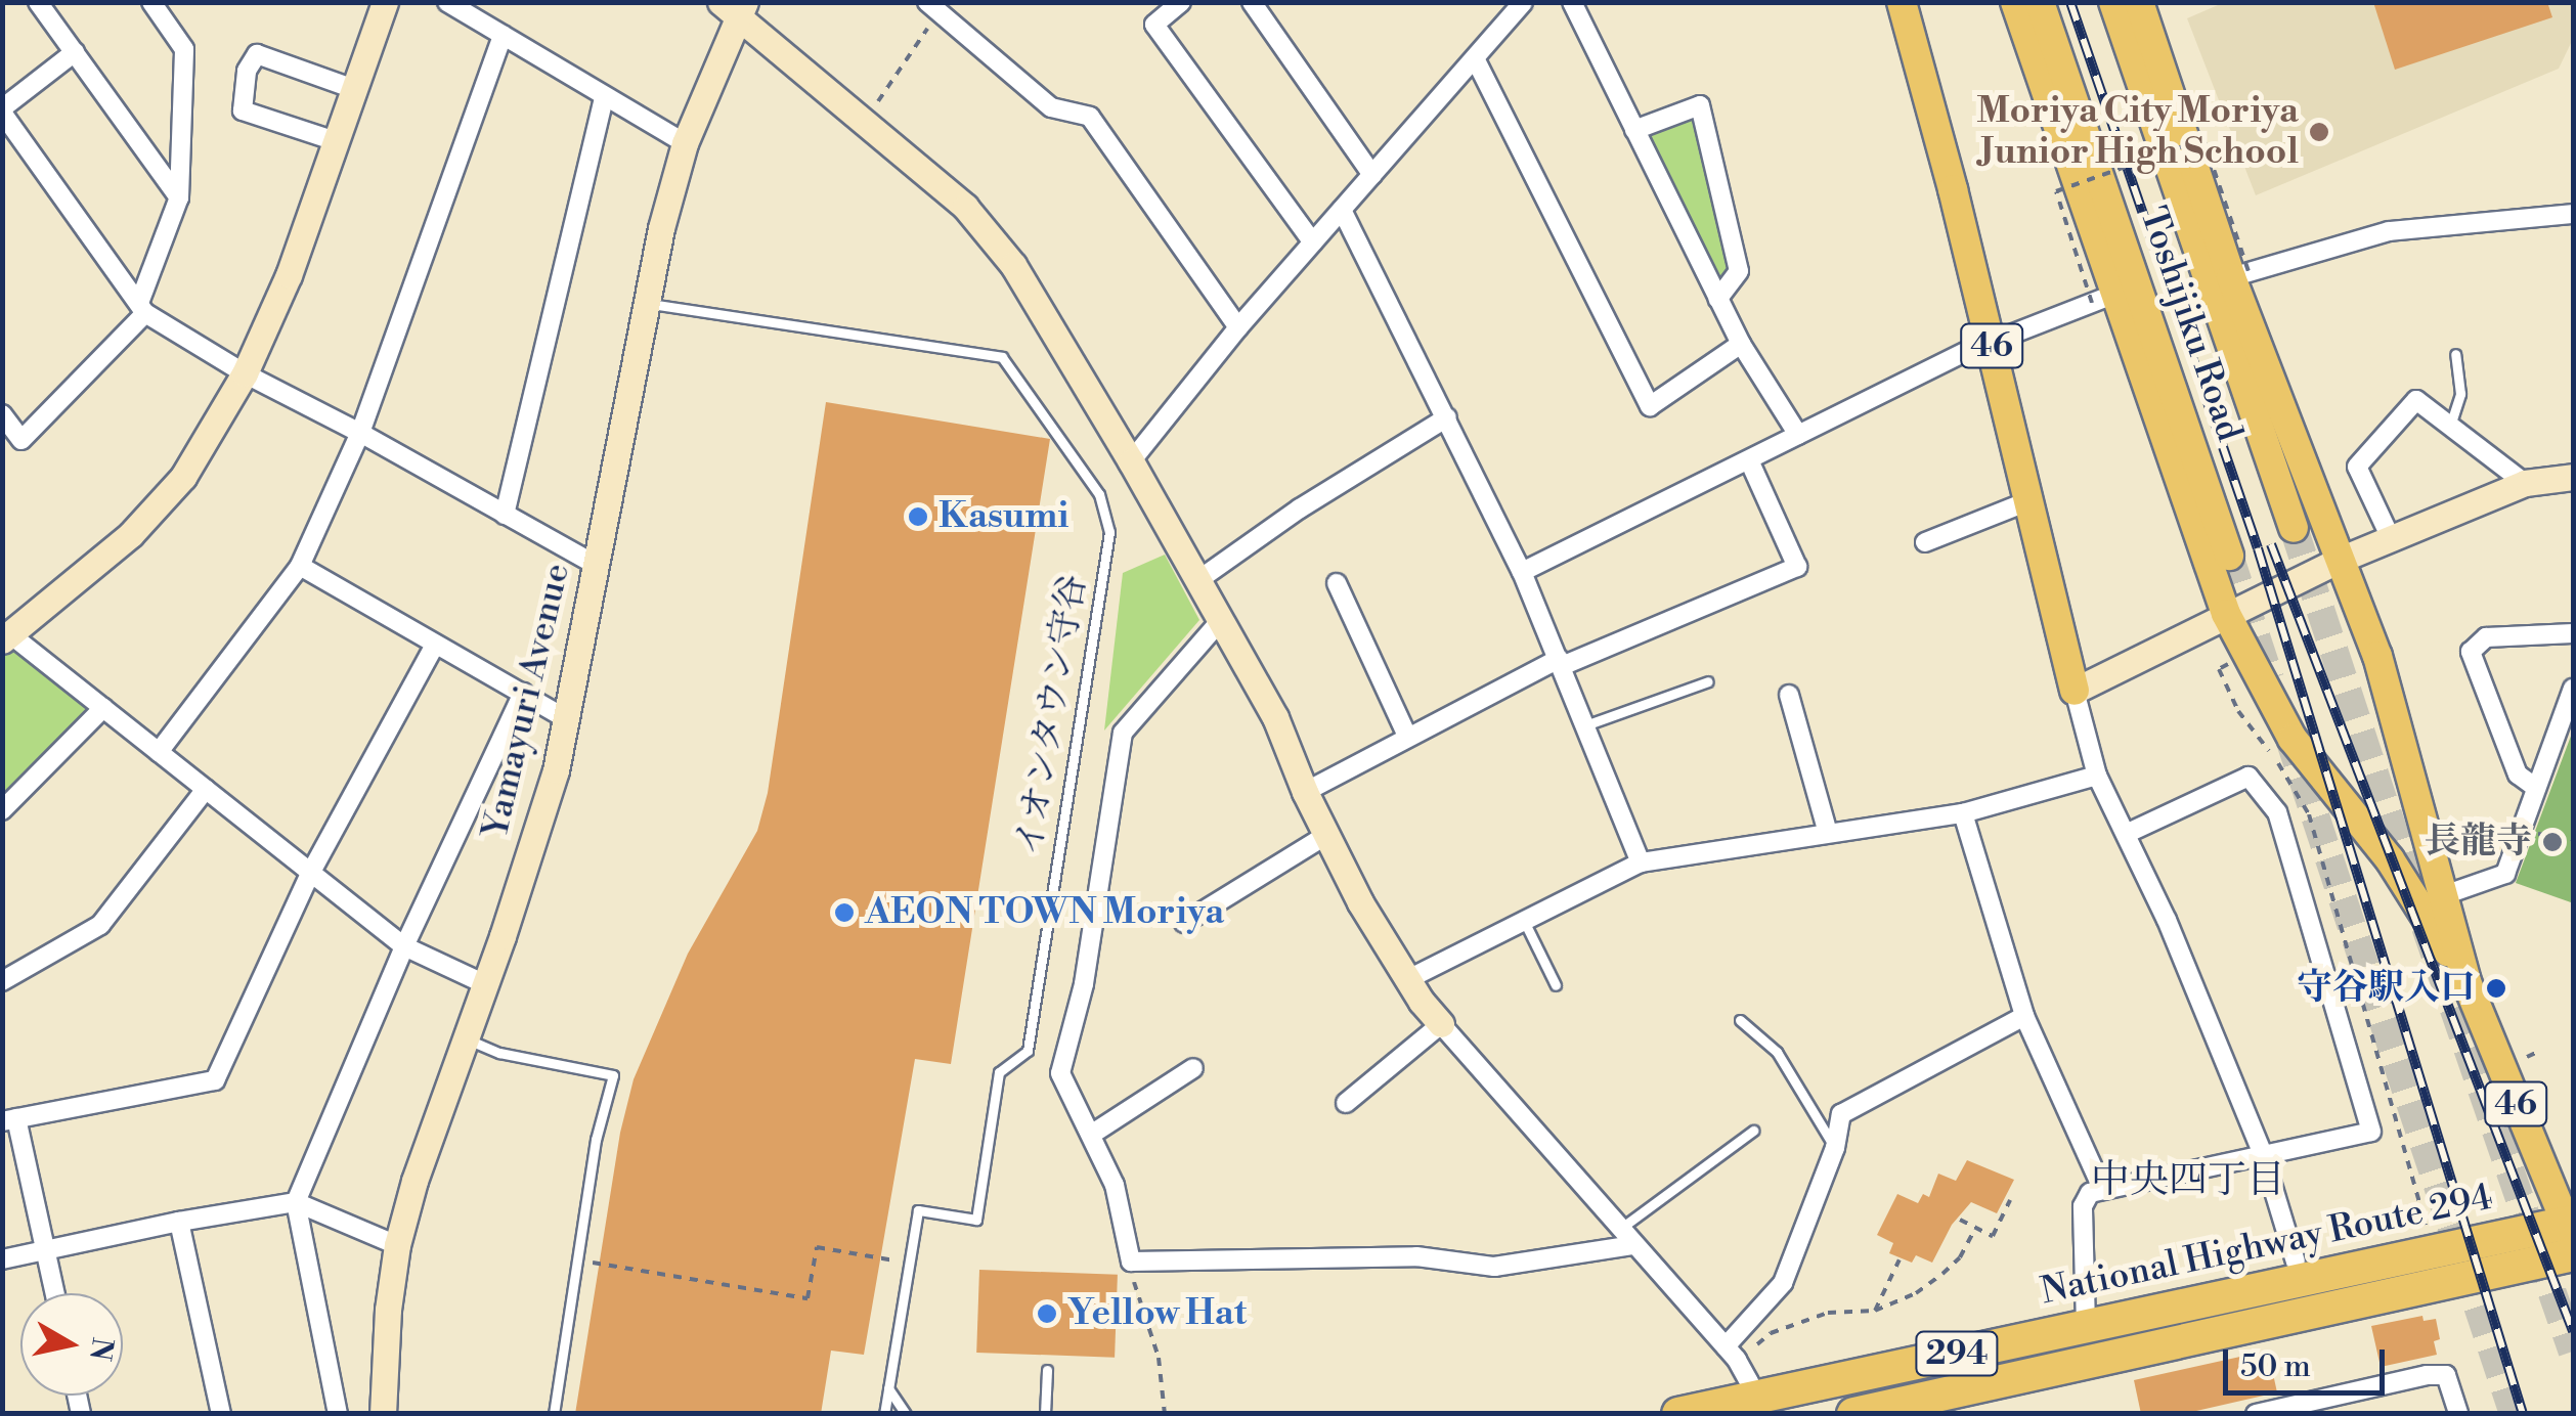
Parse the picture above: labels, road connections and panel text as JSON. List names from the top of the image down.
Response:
{
  "streets": {
    "highway": ["National Highway Route 294", "294"],
    "main road": ["Toshijiku Road", "46"],
    "street": ["Yamayuri Avenue"],
    "lane": ["イオンタウン守谷"]
  },
  "crossings": [
    ["46", "National Highway Route 294"],
    ["Yamayuri Avenue", "イオンタウン守谷"]
  ],
  "districts": ["中央四丁目"],
  "places": [
    "Moriya City Moriya Junior High School",
    "Kasumi",
    "長龍寺",
    "AEON TOWN Moriya",
    "守谷駅入口",
    "Yellow Hat"
  ],
  "scale_bar": "50 m",
  "north": "right"
}
